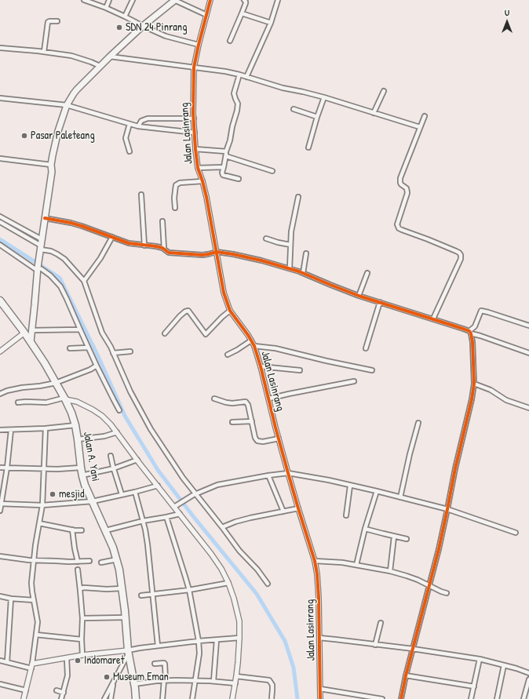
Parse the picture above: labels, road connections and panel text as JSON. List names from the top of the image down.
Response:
{
  "streets": {
    "highway": ["Jalan A. Yani"],
    "street": ["Jalan Lasinrang"]
  },
  "places": [
    "SDN 24 Pinrang",
    "Pasar Paleteang",
    "mesjid",
    "Indomaret",
    "Museum Eman"
  ],
  "north": "top"
}
